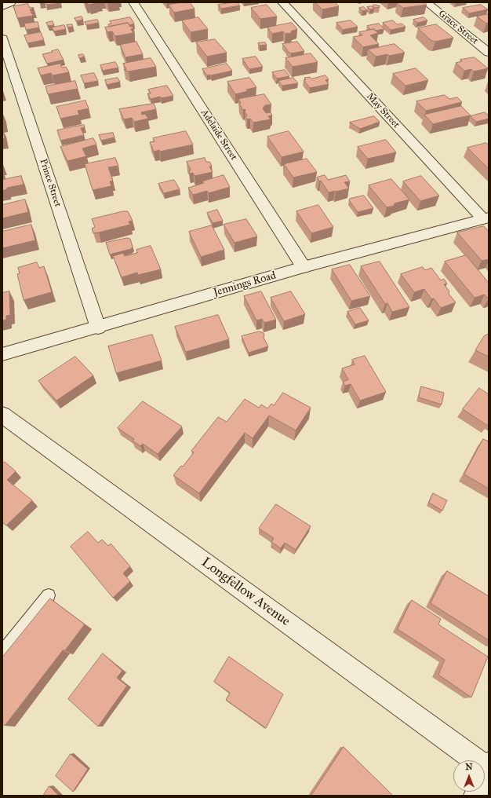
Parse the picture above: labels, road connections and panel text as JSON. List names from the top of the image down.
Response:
{
  "streets": {
    "street": [
      "Grace Street",
      "May Street",
      "Adelaide Street",
      "Prince Street",
      "Jennings Road",
      "Longfellow Avenue"
    ]
  },
  "crossings": [
    ["May Street", "Jennings Road"],
    ["Adelaide Street", "Jennings Road"],
    ["Prince Street", "Jennings Road"]
  ],
  "north": "top"
}
